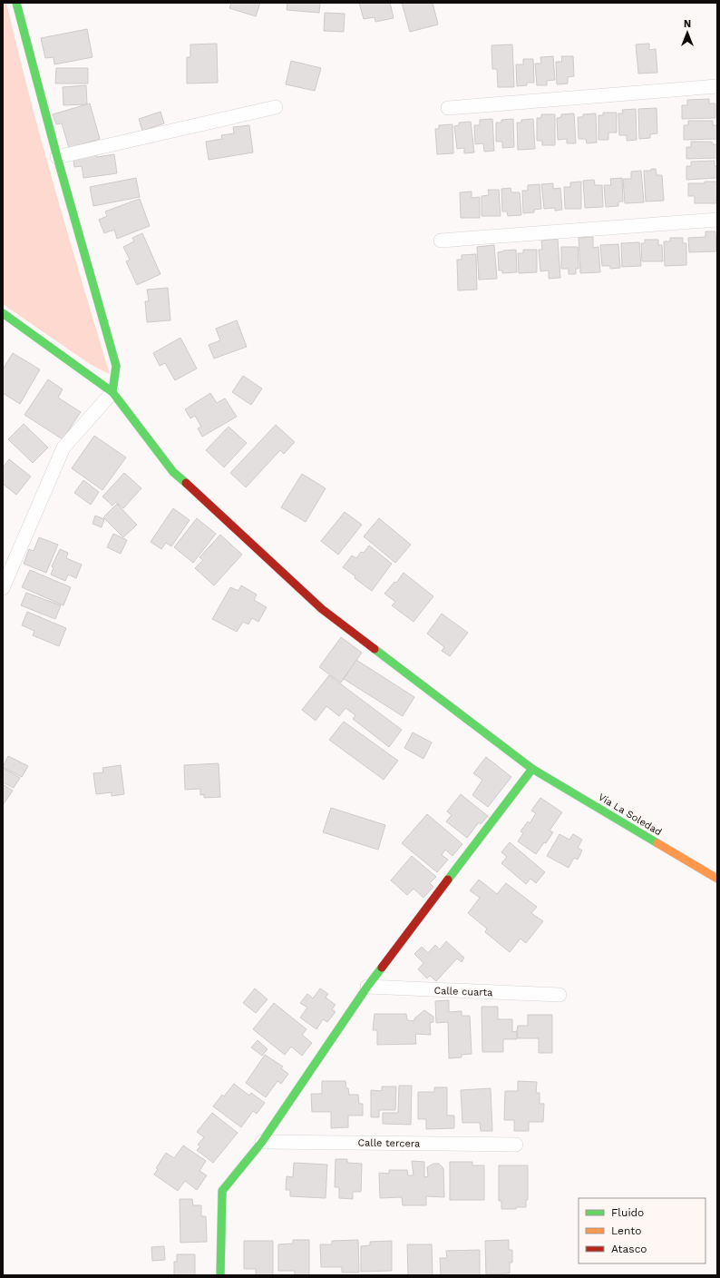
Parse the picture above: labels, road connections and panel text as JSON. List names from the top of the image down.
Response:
{
  "streets": {
    "street": ["Vía La Soledad", "Calle cuarta", "Calle tercera"]
  },
  "legend": ["Fluido", "Lento", "Atasco"],
  "north": "top"
}
